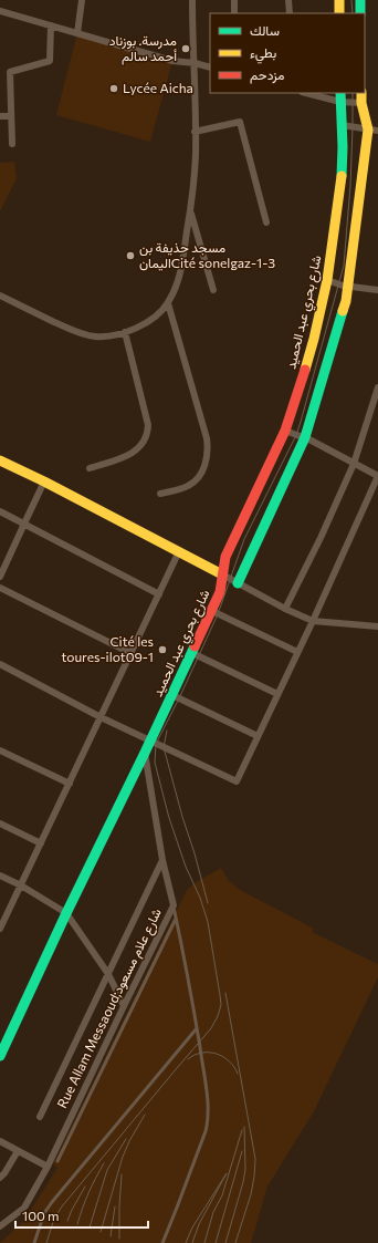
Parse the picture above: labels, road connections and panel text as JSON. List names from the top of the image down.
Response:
{
  "streets": {
    "street": ["شارع بحري عبد الحميد", "Rue Allam Messaoud;شارع علام مسعود"]
  },
  "crossings": [
    ["شارع بحري عبد الحميد", "Rue Allam Messaoud;شارع علام مسعود"]
  ],
  "places": [
    "مدرسة. بوزناد أحمد سالم",
    "Lycée Aicha",
    "مسجد حذيفة بن اليمانCité sonelgaz-1-3",
    "Cité les toures-ilot09-1"
  ],
  "legend": ["سالك", "بطيء", "مزدحم"],
  "scale_bar": "100 m"
}
